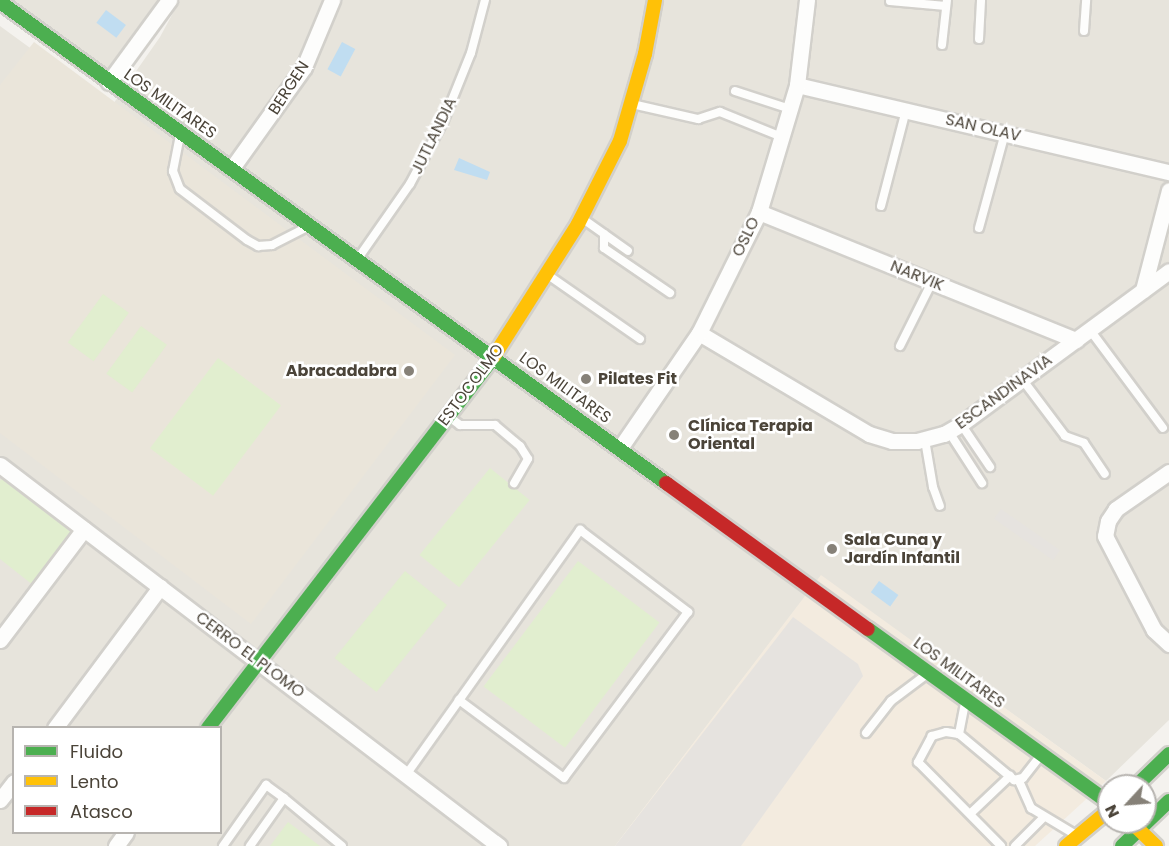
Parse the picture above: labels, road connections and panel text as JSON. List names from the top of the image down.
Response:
{
  "streets": {
    "main road": ["LOS MILITARES", "ESTOCOLMO"],
    "street": [
      "BERGEN",
      "SAN OLAV",
      "OSLO",
      "NARVIK",
      "ESCANDINAVIA",
      "CERRO EL PLOMO"
    ],
    "lane": ["JUTLANDIA"]
  },
  "crossings": [
    ["BERGEN", "LOS MILITARES"],
    ["LOS MILITARES", "JUTLANDIA"],
    ["LOS MILITARES", "OSLO"],
    ["LOS MILITARES", "ESTOCOLMO"],
    ["SAN OLAV", "OSLO"],
    ["OSLO", "NARVIK"],
    ["OSLO", "ESCANDINAVIA"],
    ["NARVIK", "ESCANDINAVIA"],
    ["ESTOCOLMO", "CERRO EL PLOMO"]
  ],
  "places": [
    "Abracadabra",
    "Pilates Fit",
    "Clínica Terapia Oriental",
    "Sala Cuna y Jardín Infantil"
  ],
  "legend": ["Fluido", "Lento", "Atasco"],
  "north": "bottom left"
}
